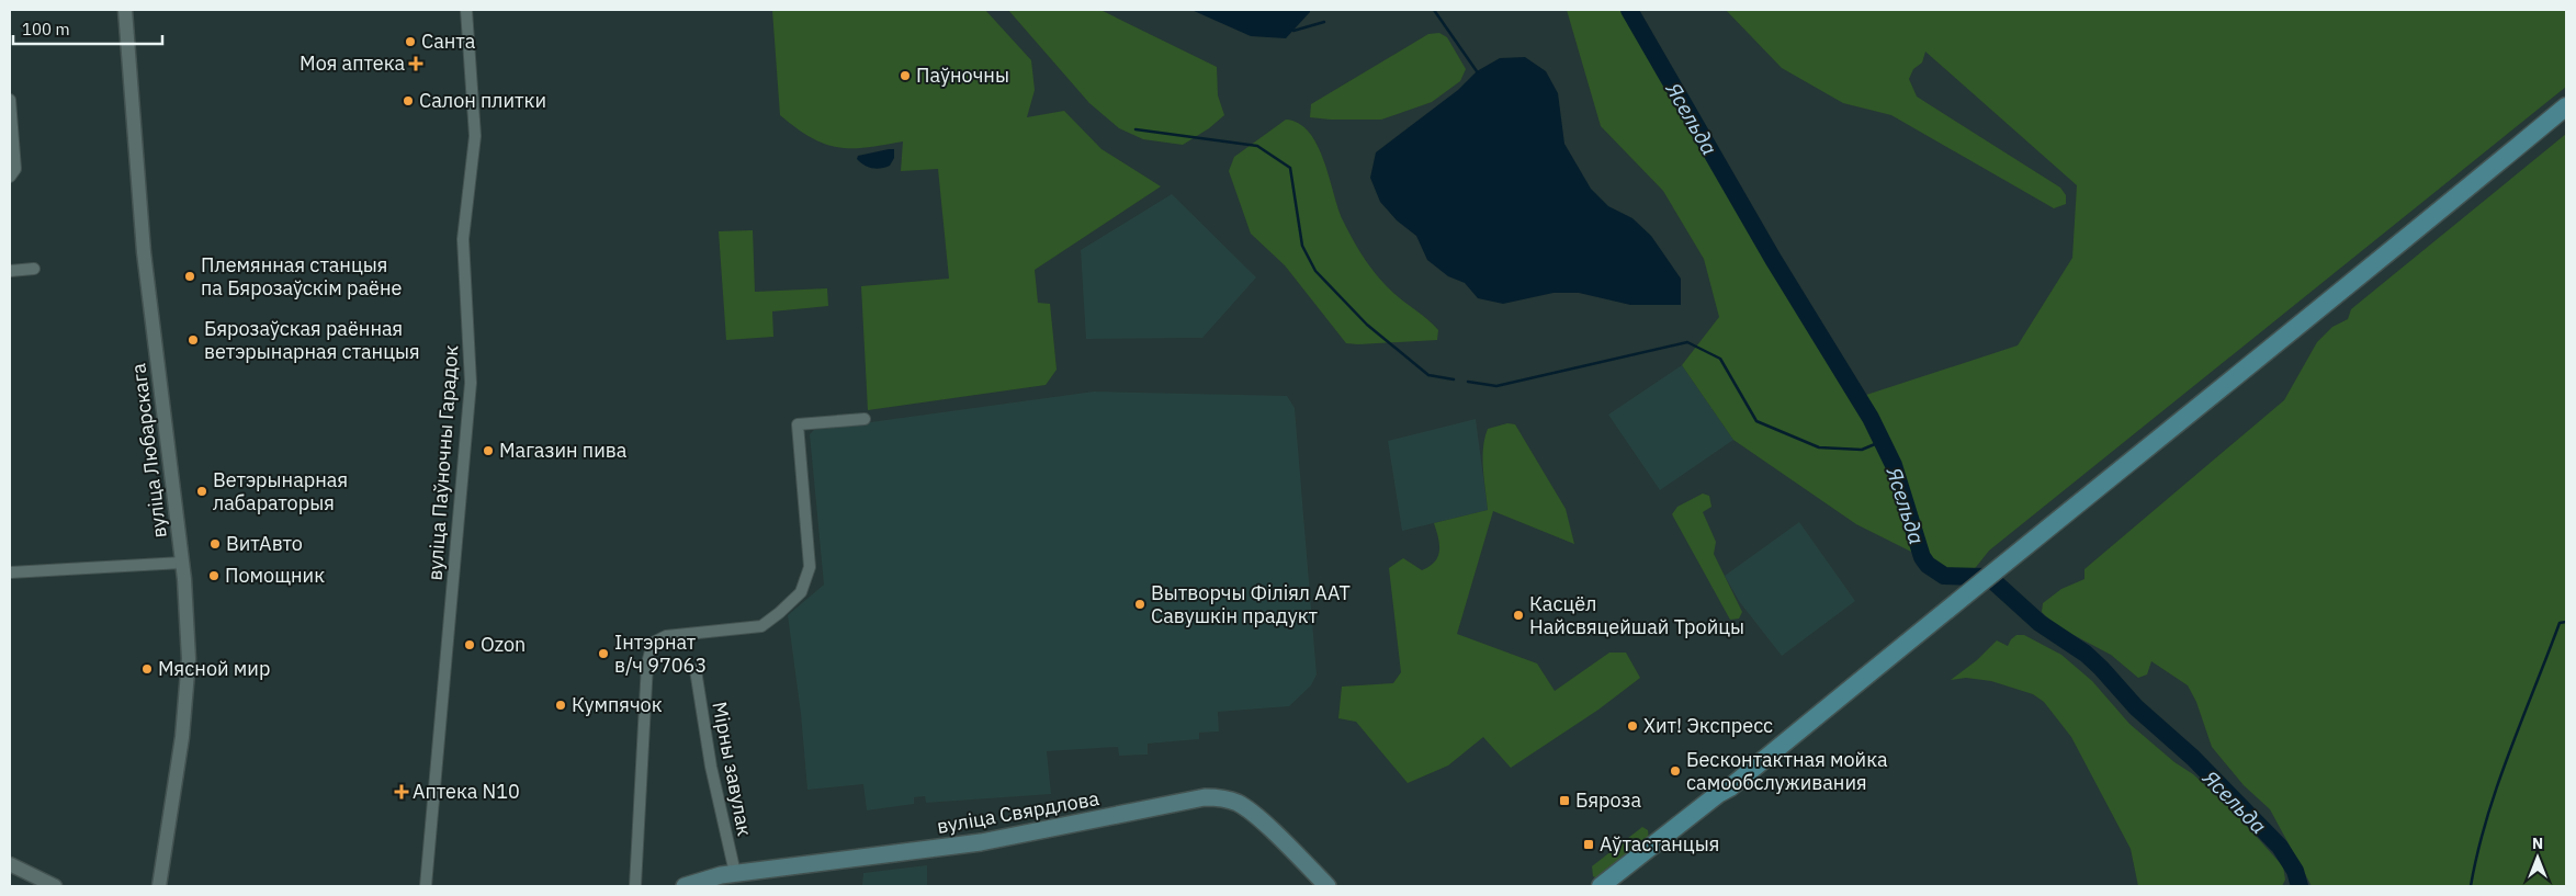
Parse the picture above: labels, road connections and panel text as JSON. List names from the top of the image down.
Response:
{
  "streets": {
    "main road": ["вуліца Свярдлова"],
    "street": ["вуліца Любарскага", "вуліца Паўночны Гарадок", "Мірны завулак"]
  },
  "crossings": [
    ["Мірны завулак", "вуліца Свярдлова"]
  ],
  "water": ["Ясельда"],
  "places": {
    "other": [
      "Санта",
      "Паўночны",
      "Салон плитки",
      "Племянная станцыя па Бярозаўскім раёне",
      "Бярозаўская раённая ветэрынарная станцыя",
      "Магазин пива",
      "Ветэрынарная лабараторыя",
      "ВитАвто",
      "Помощник",
      "Вытворчы Філіял ААТ Савушкін прадукт",
      "Касцёл Найсвяцейшай Тройцы",
      "Ozon",
      "Інтэрнат в/ч 97063",
      "Мясной мир",
      "Кумпячок",
      "Хит! Экспресс",
      "Бесконтактная мойка самообслуживания"
    ],
    "health": ["Моя аптека", "Аптека N10"],
    "transit": ["Бяроза", "Аўтастанцыя"]
  },
  "scale_bar": "100 m",
  "north": "top"
}
